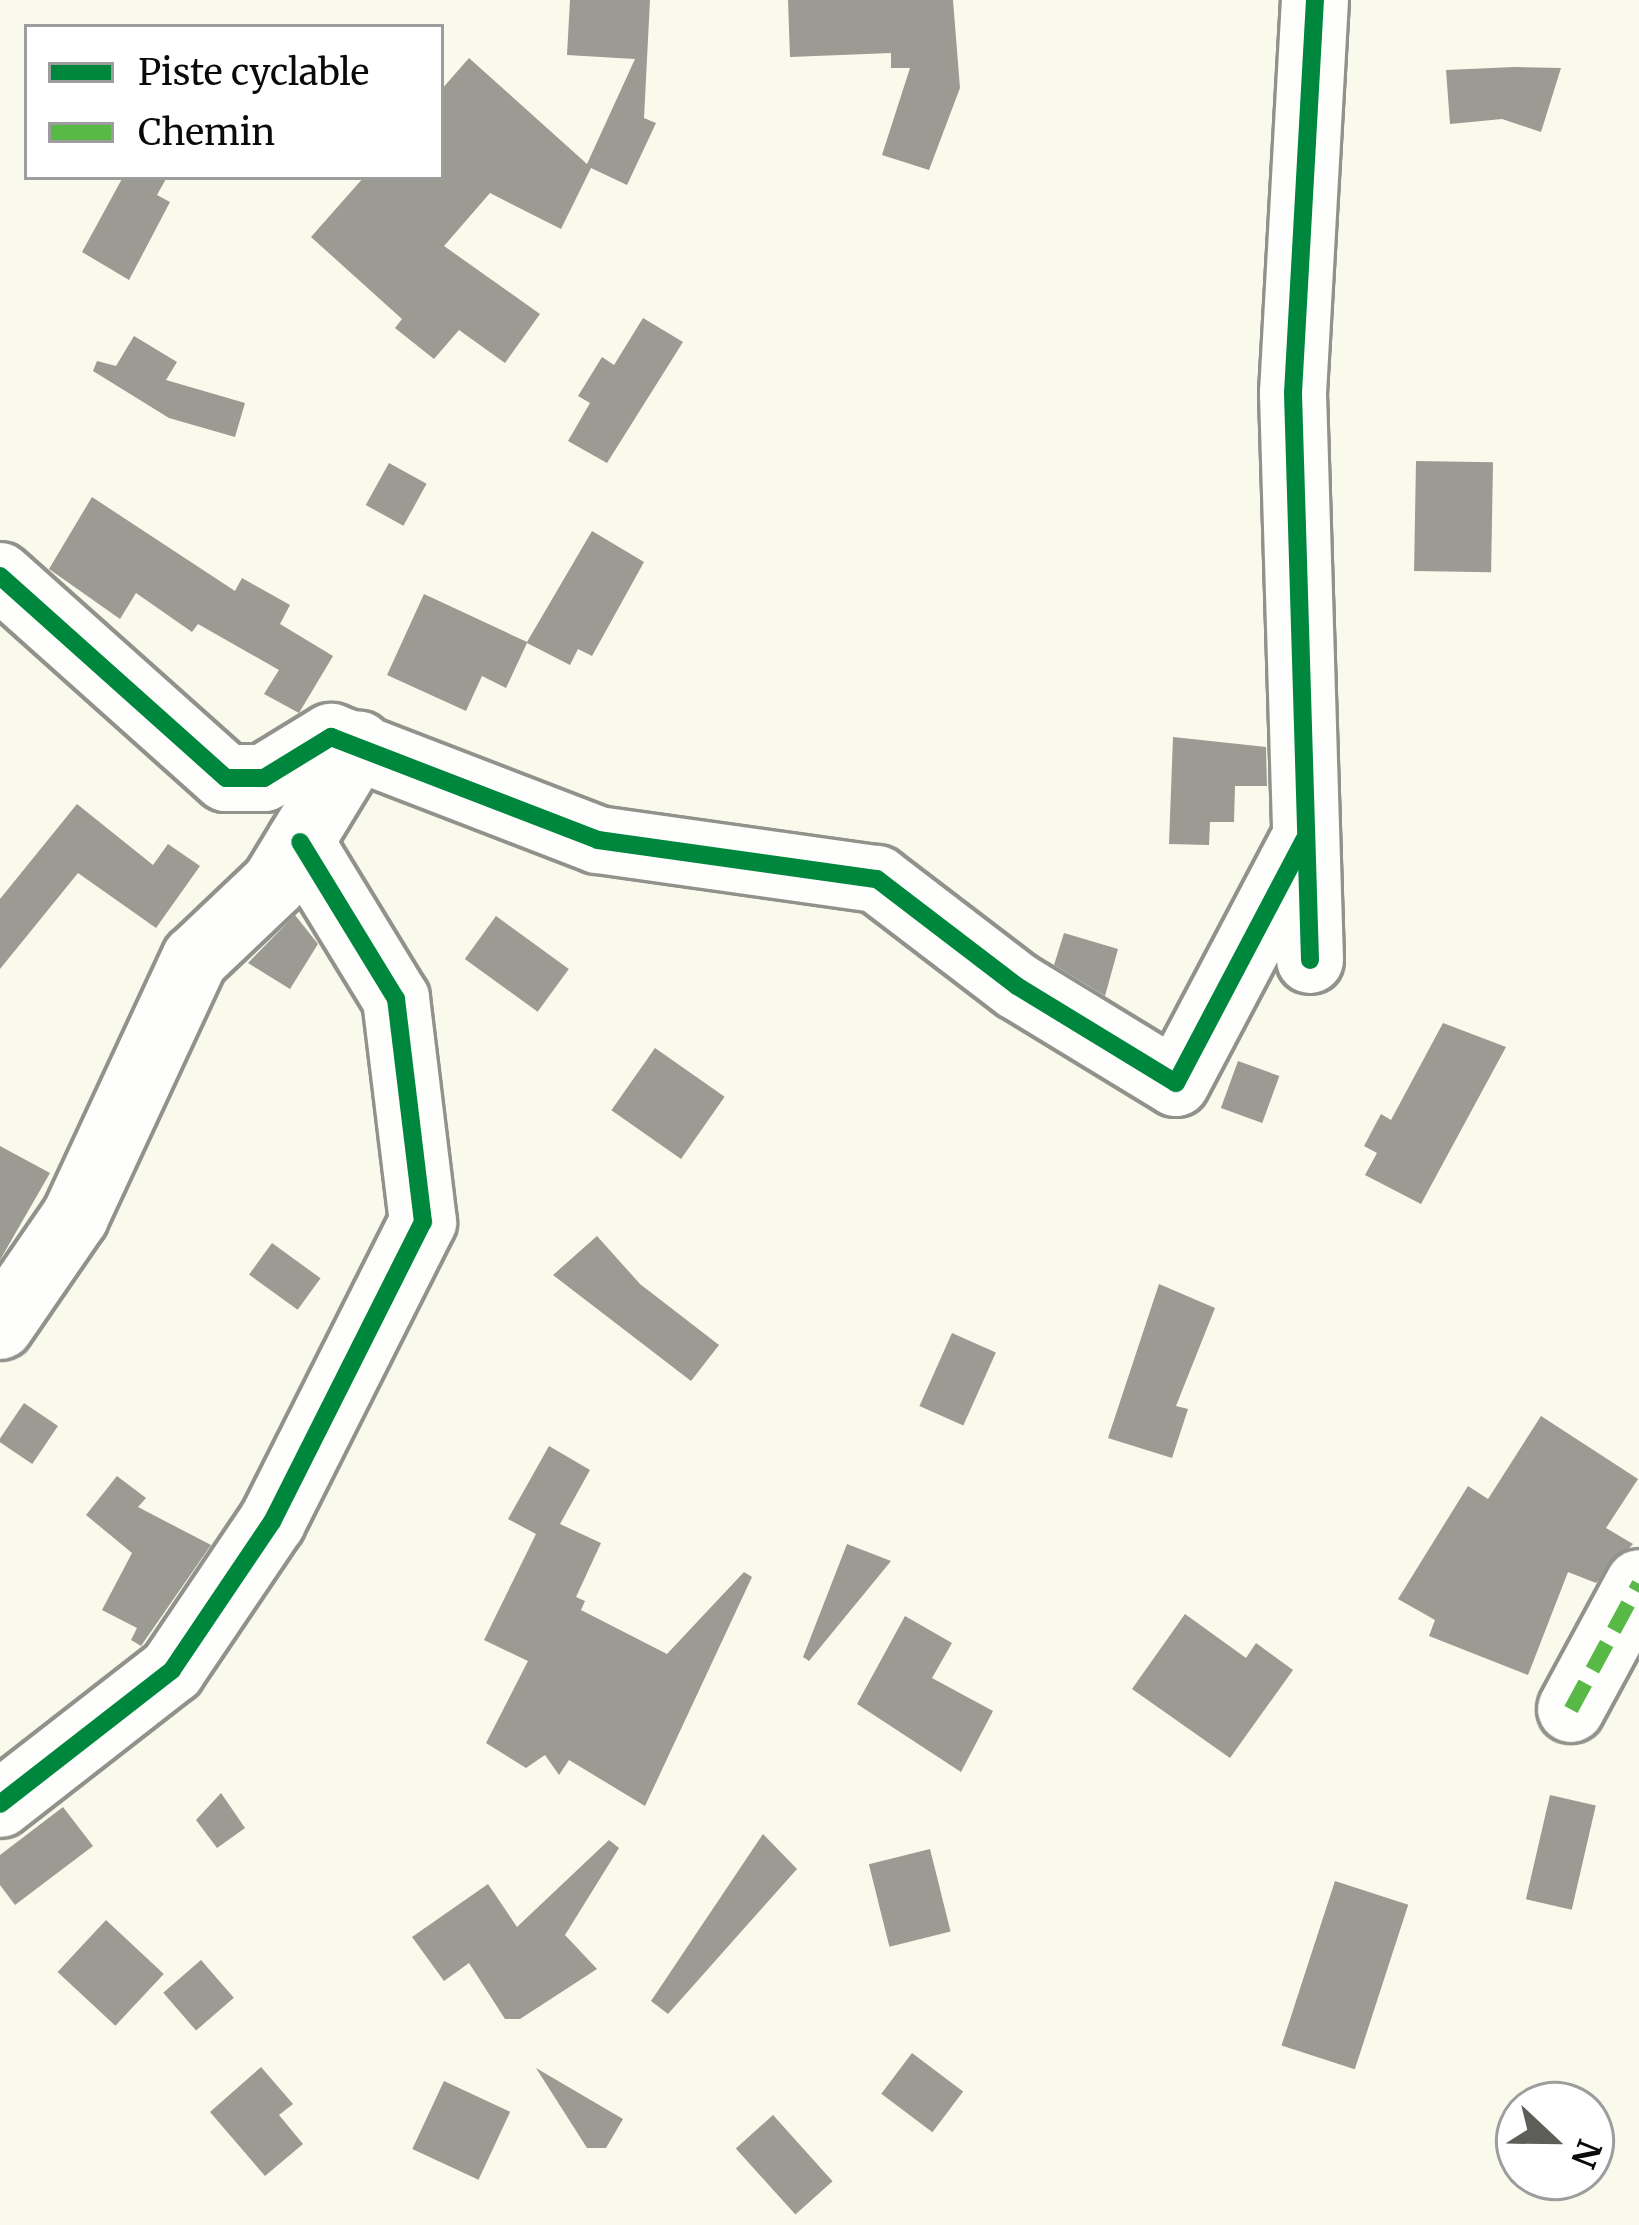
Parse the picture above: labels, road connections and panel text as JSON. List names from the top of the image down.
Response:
{
  "legend": ["Piste cyclable", "Chemin"],
  "north": "right"
}
